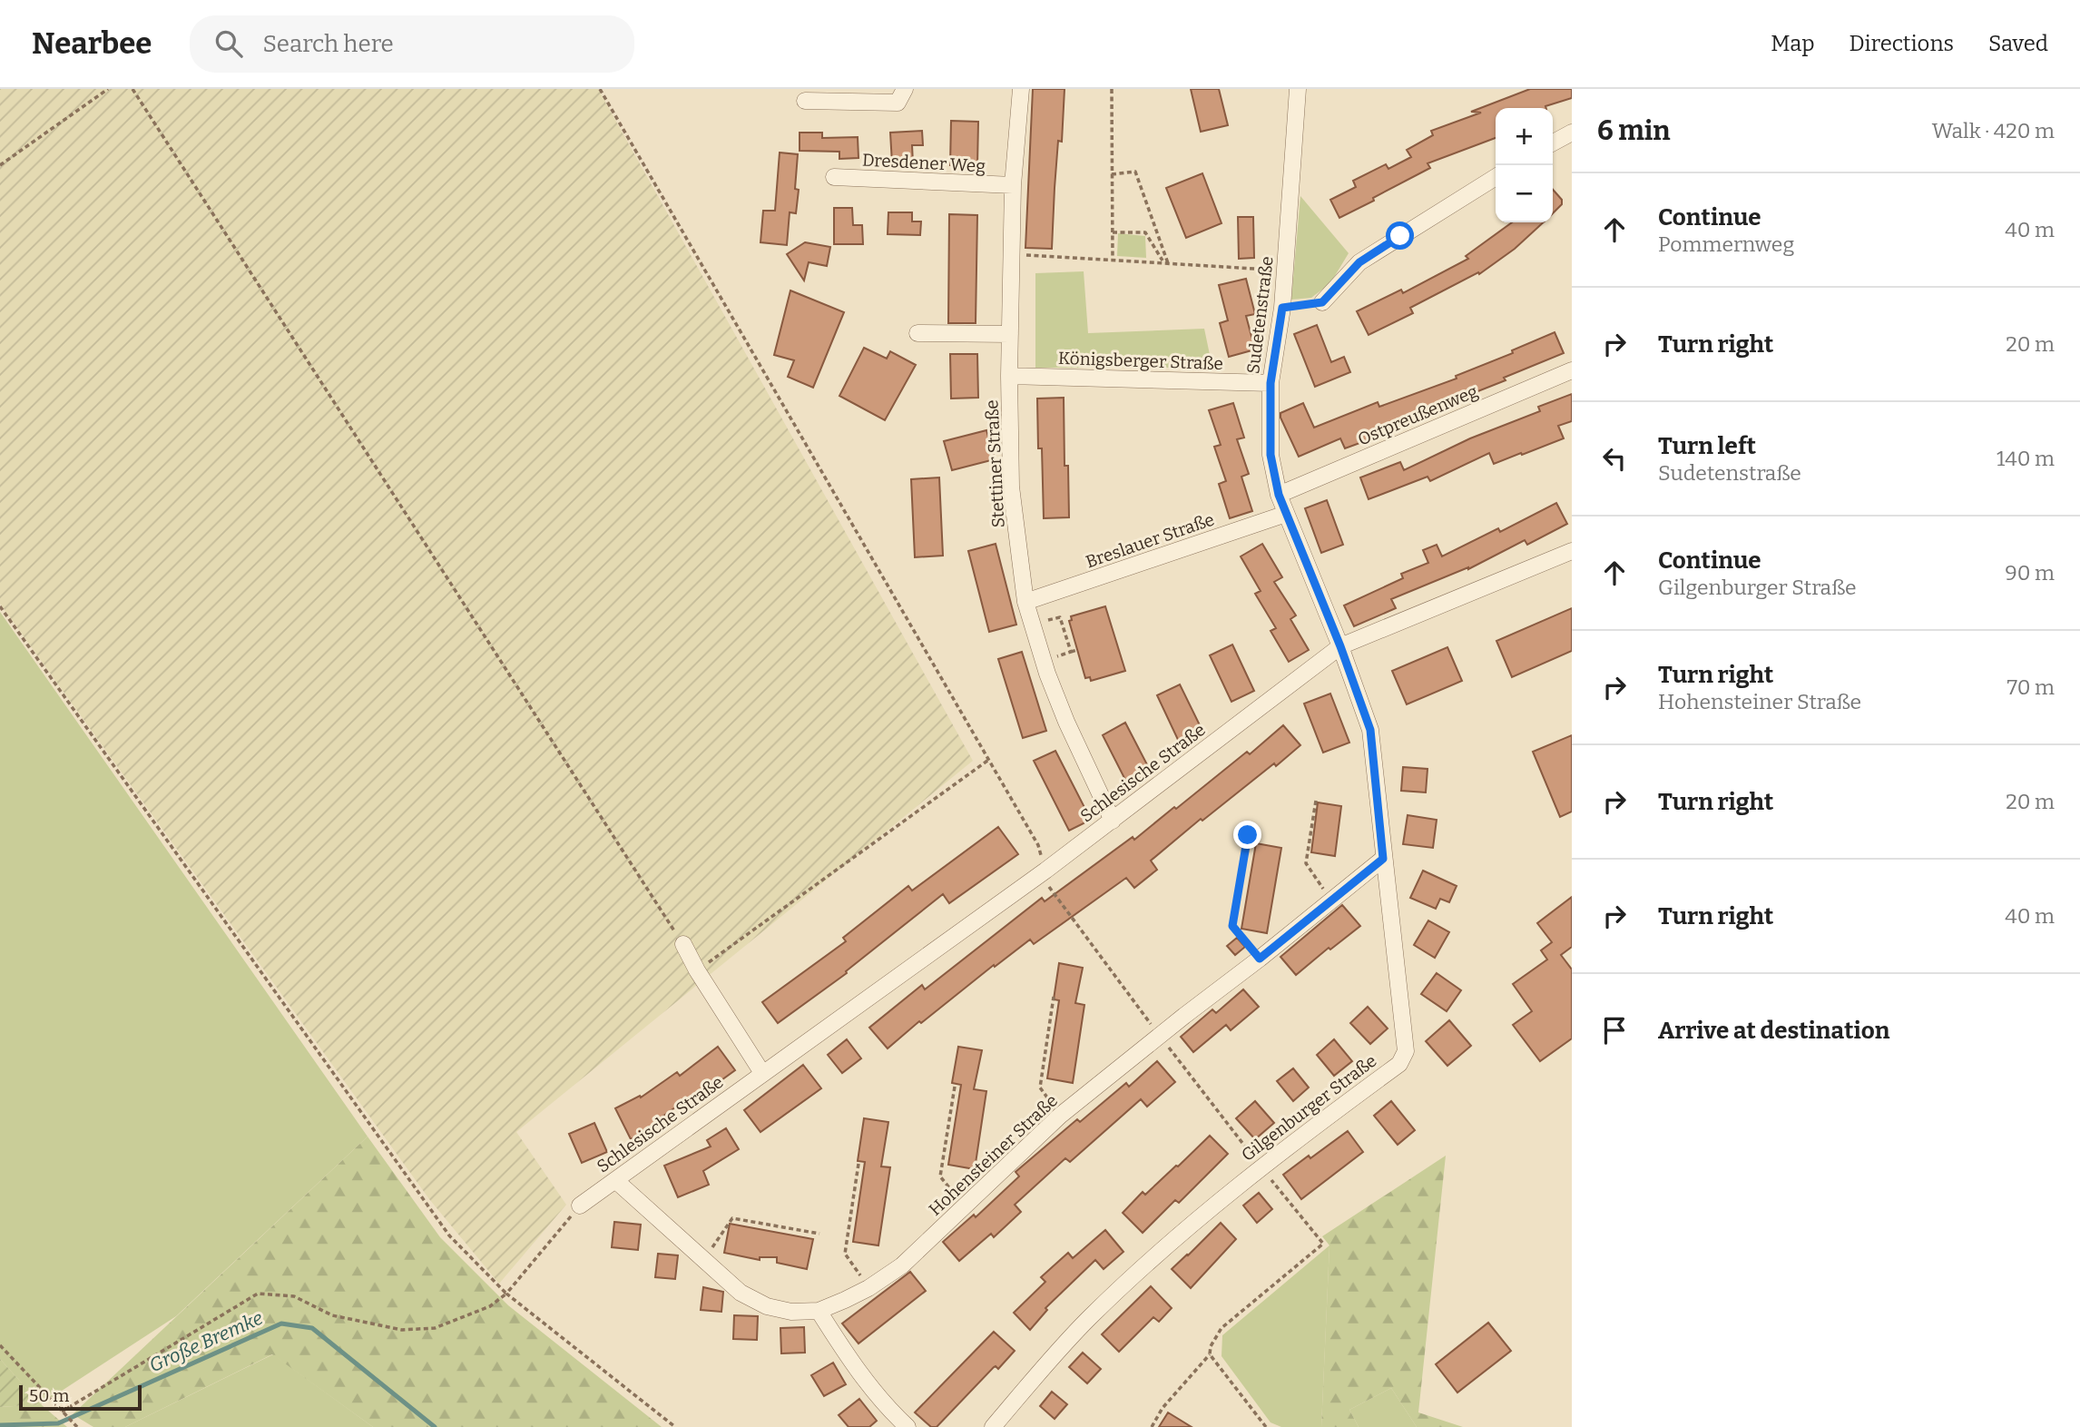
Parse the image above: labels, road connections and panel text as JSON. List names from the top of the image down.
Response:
{
  "streets": {
    "street": [
      "Dresdener Weg",
      "Sudetenstraße",
      "Königsberger Straße",
      "Ostpreußenweg",
      "Stettiner Straße",
      "Breslauer Straße",
      "Schlesische Straße",
      "Gilgenburger Straße",
      "Hohensteiner Straße"
    ]
  },
  "crossings": [
    ["Dresdener Weg", "Stettiner Straße"],
    ["Sudetenstraße", "Königsberger Straße"],
    ["Sudetenstraße", "Ostpreußenweg"],
    ["Sudetenstraße", "Breslauer Straße"],
    ["Sudetenstraße", "Schlesische Straße"],
    ["Sudetenstraße", "Gilgenburger Straße"],
    ["Königsberger Straße", "Stettiner Straße"],
    ["Stettiner Straße", "Breslauer Straße"],
    ["Stettiner Straße", "Schlesische Straße"],
    ["Schlesische Straße", "Gilgenburger Straße"],
    ["Schlesische Straße", "Hohensteiner Straße"],
    ["Gilgenburger Straße", "Hohensteiner Straße"]
  ],
  "water": ["Große Bremke"],
  "scale_bar": "50 m",
  "page": {
    "header": "Nearbee",
    "search": "Search here",
    "nav": ["Map", "Directions", "Saved"],
    "heading": ["6 min", "Walk · 420 m"],
    "map_buttons": ["+", "−"],
    "list": [
      ["Continue", "Pommernweg", "40 m"],
      ["Turn right", "20 m"],
      ["Turn left", "Sudetenstraße", "140 m"],
      ["Continue", "Gilgenburger Straße", "90 m"],
      ["Turn right", "Hohensteiner Straße", "70 m"],
      ["Turn right", "20 m"],
      ["Turn right", "40 m"],
      "Arrive at destination"
    ],
    "scale": "50 m"
  }
}
